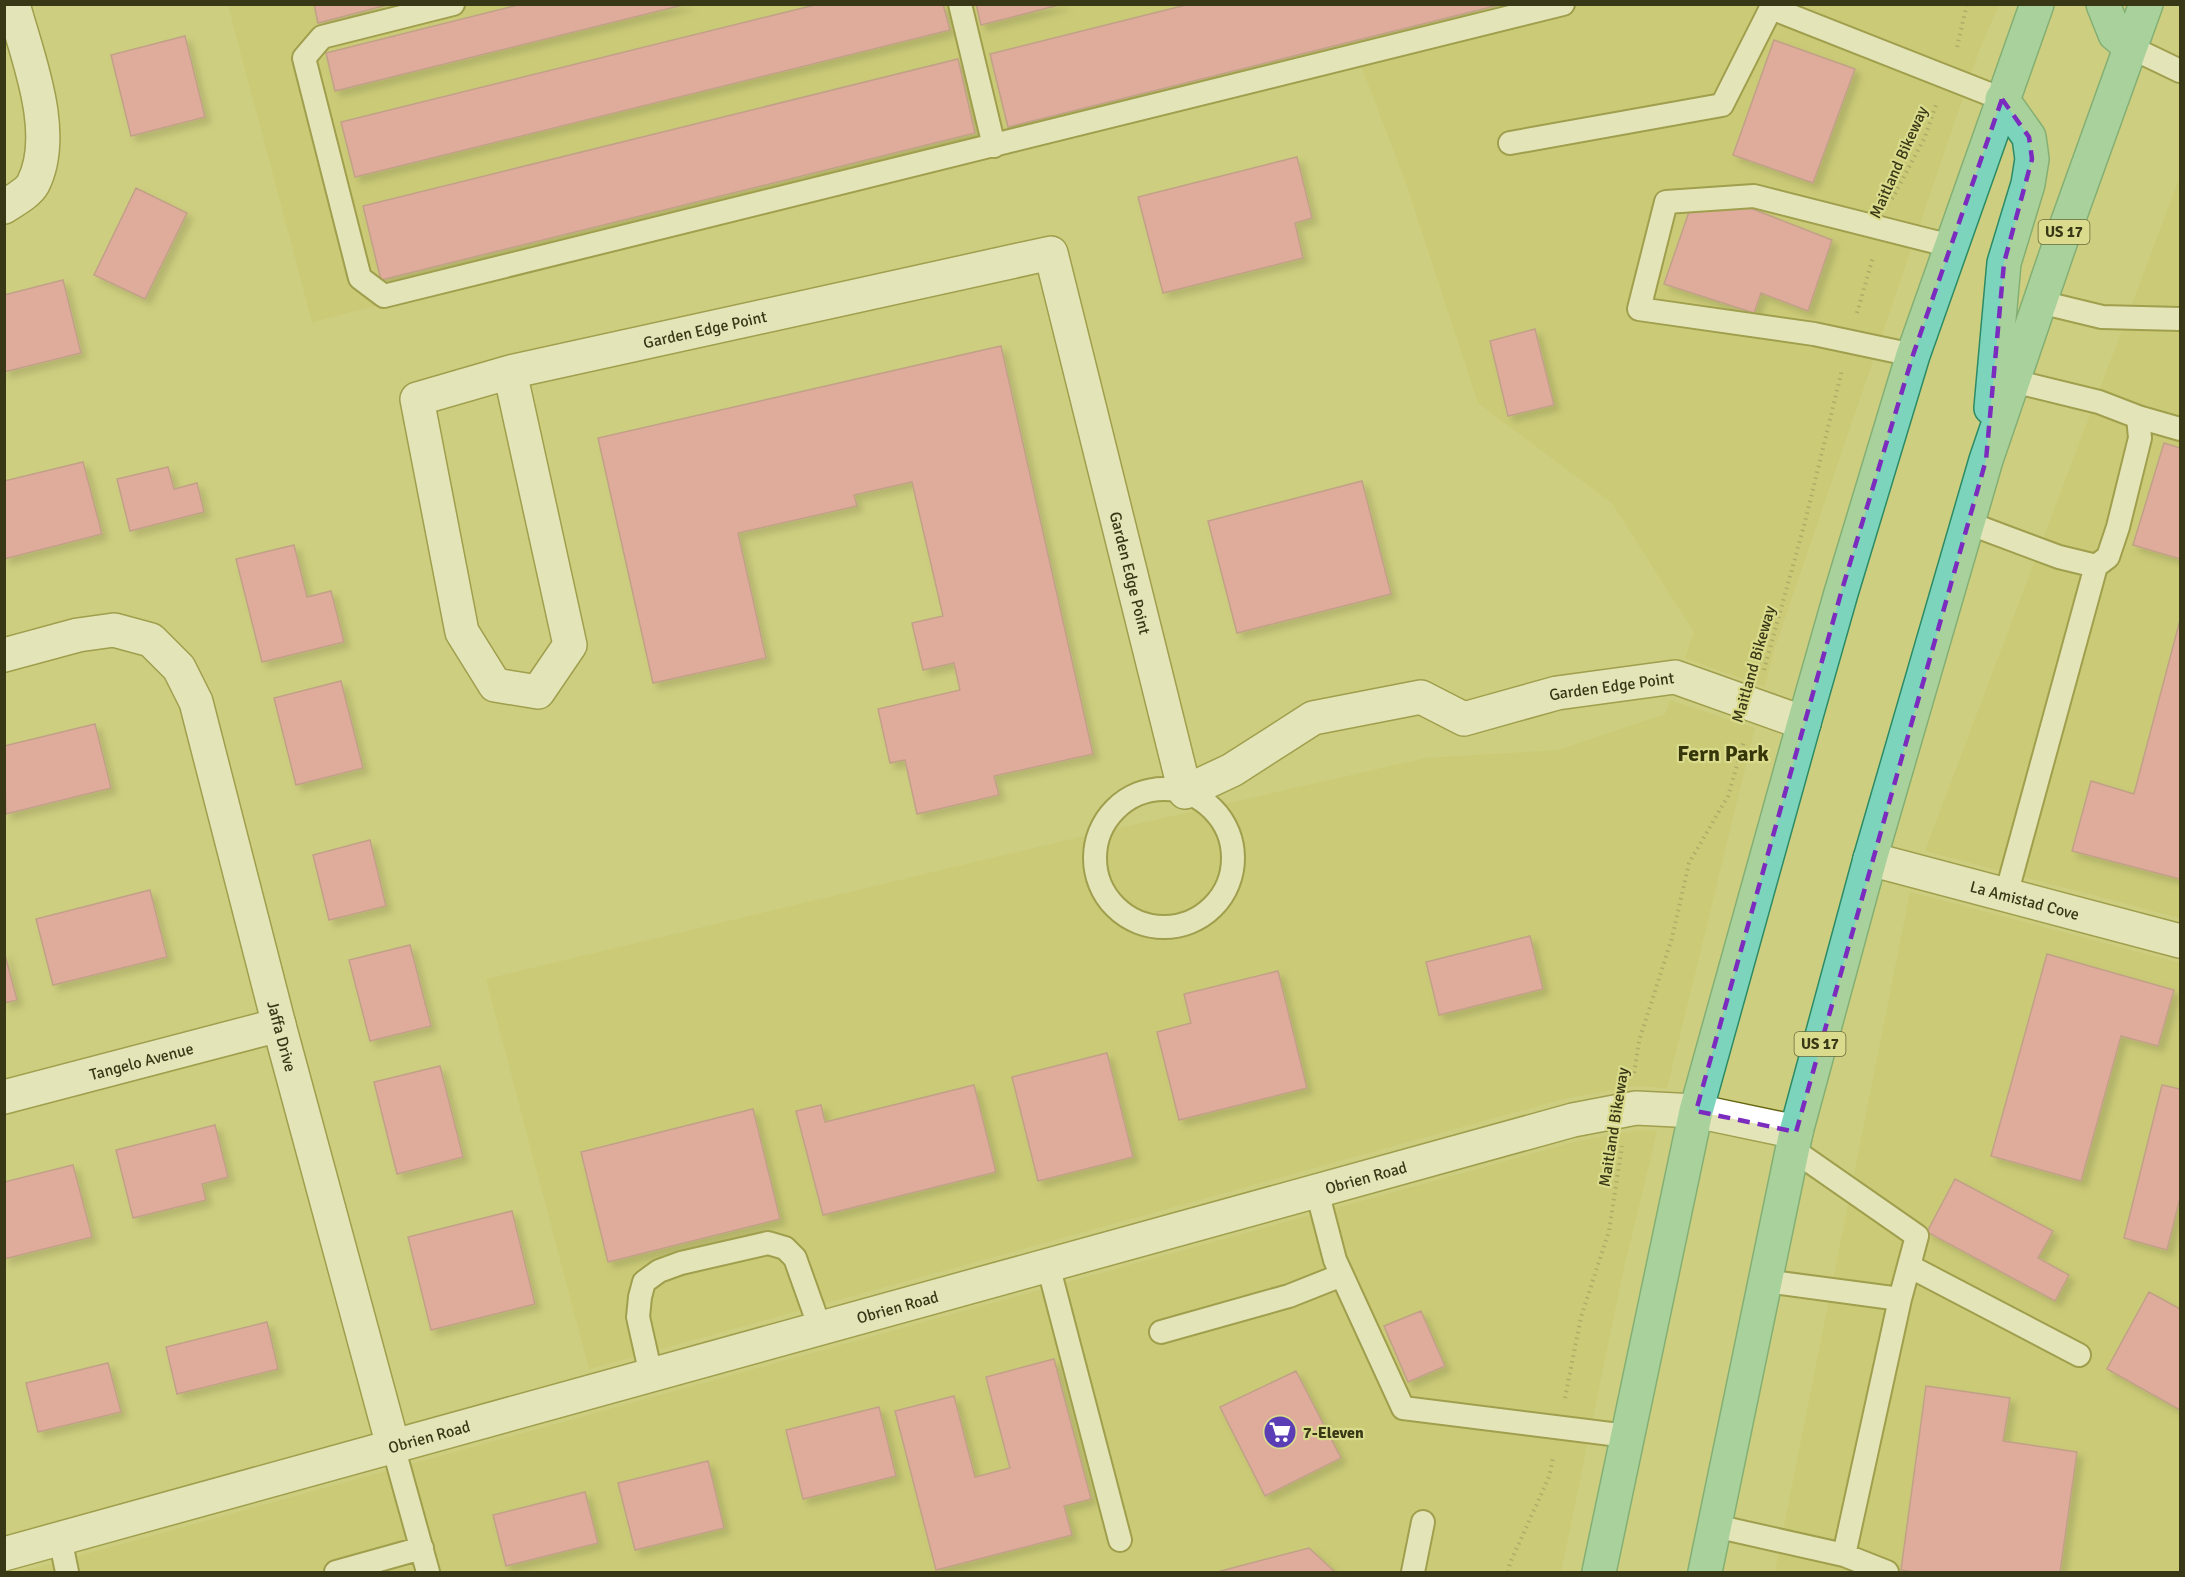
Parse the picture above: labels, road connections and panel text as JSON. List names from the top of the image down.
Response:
{
  "streets": {
    "main road": ["US 17"],
    "street": [
      "Garden Edge Point",
      "La Amistad Cove",
      "Jaffa Drive",
      "Tangelo Avenue",
      "Obrien Road"
    ],
    "path": ["Maitland Bikeway"]
  },
  "crossings": [
    ["Maitland Bikeway", "Garden Edge Point"],
    ["Maitland Bikeway", "Obrien Road"],
    ["US 17", "La Amistad Cove"],
    ["US 17", "Obrien Road"],
    ["Jaffa Drive", "Tangelo Avenue"],
    ["Jaffa Drive", "Obrien Road"]
  ],
  "districts": ["Fern Park"],
  "places": {
    "supermarket": ["7-Eleven"]
  }
}
